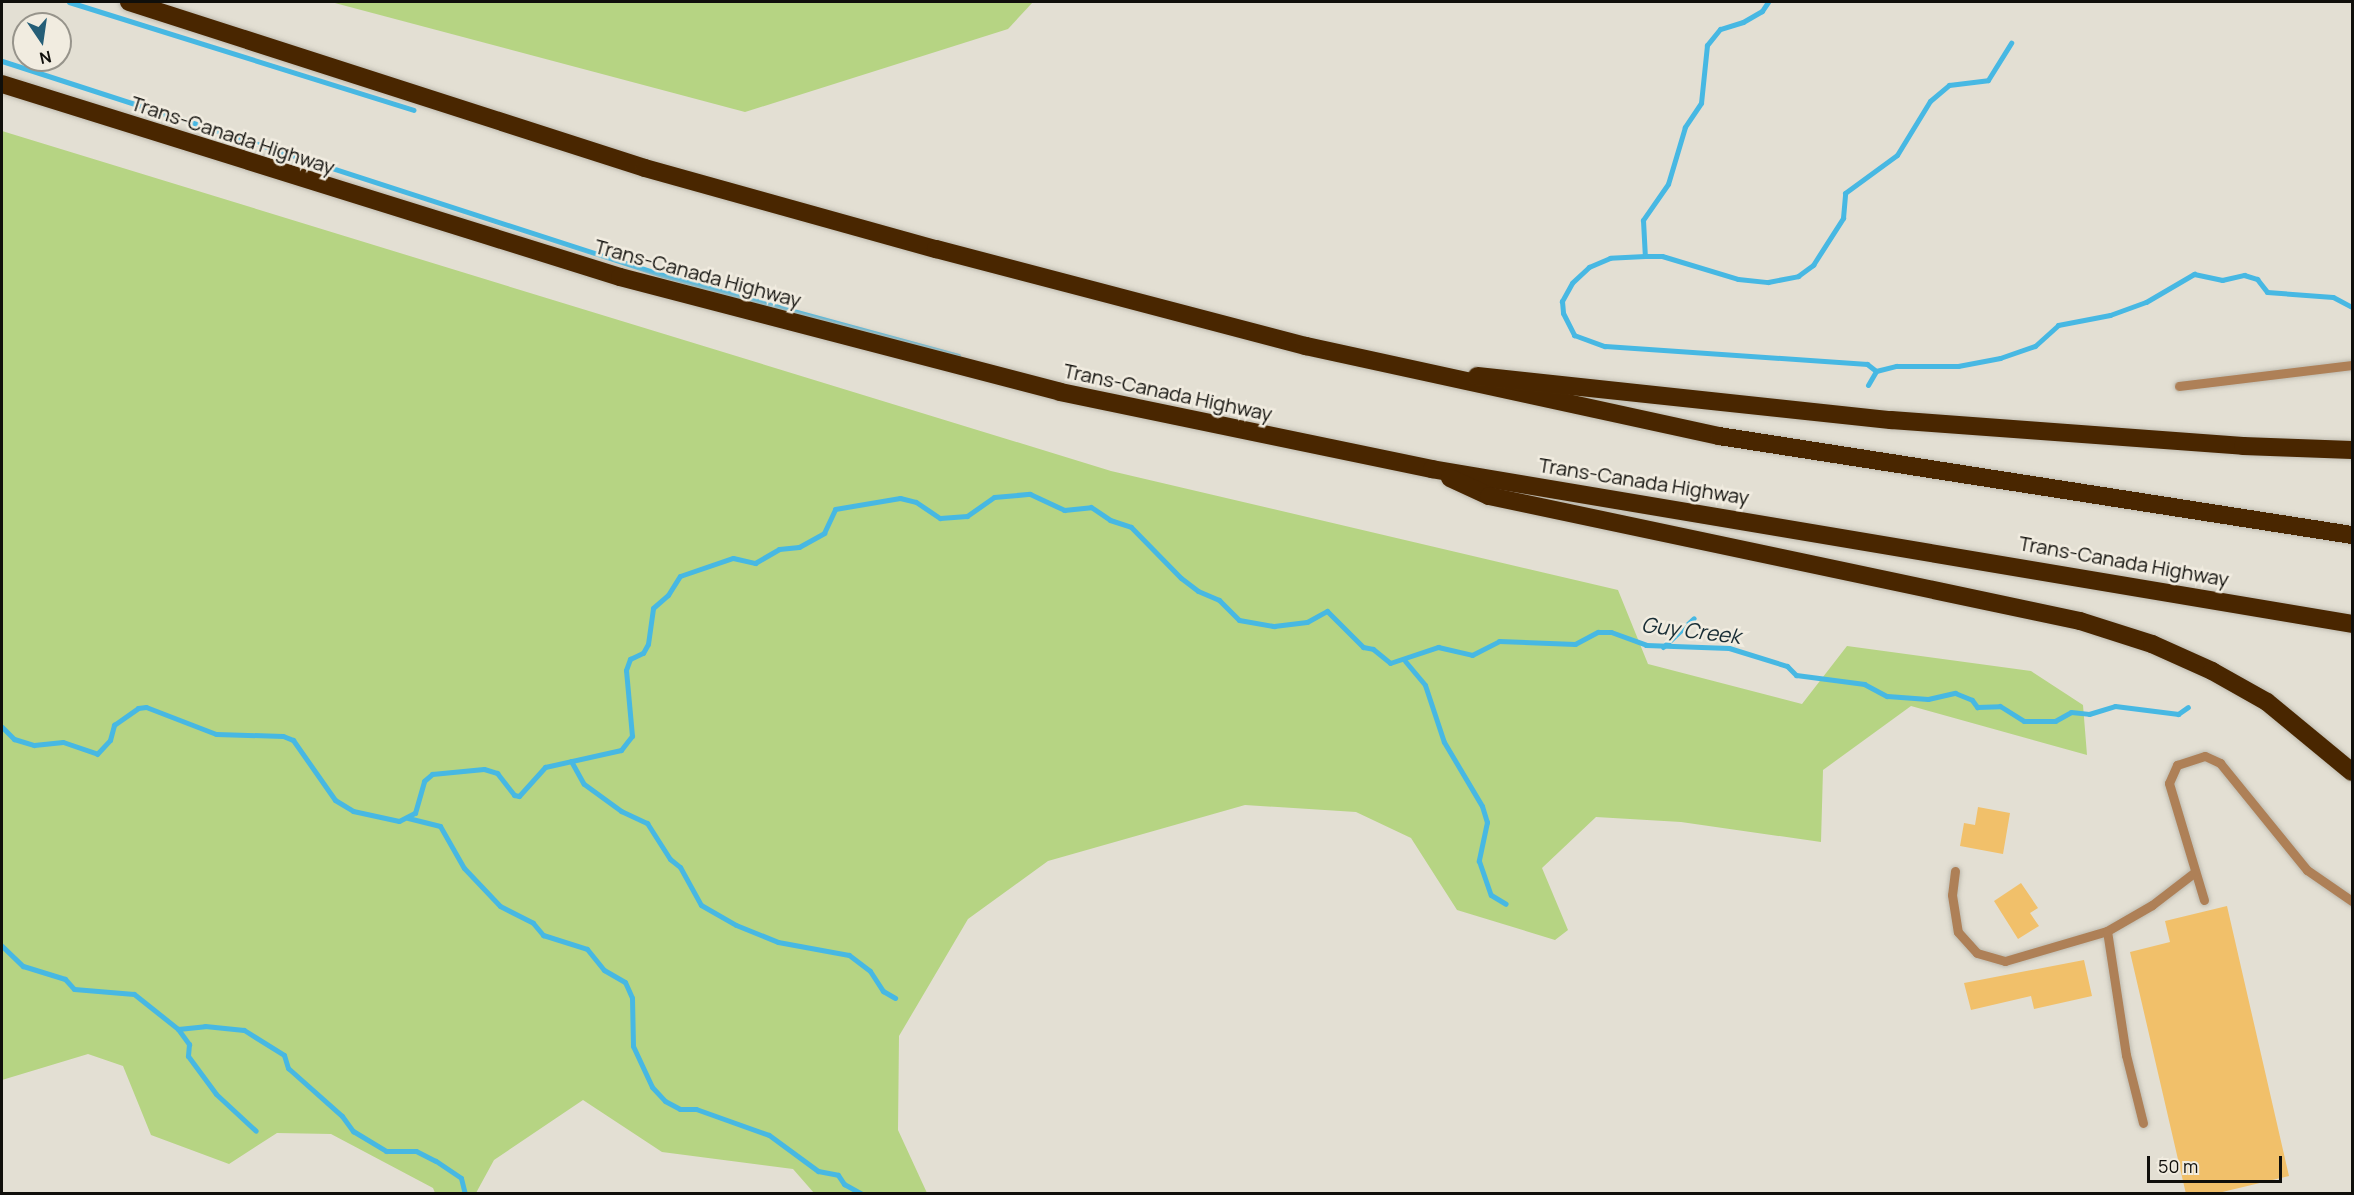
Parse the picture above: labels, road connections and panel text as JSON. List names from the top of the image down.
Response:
{
  "streets": {
    "highway": ["Trans-Canada Highway"]
  },
  "water": ["Guy Creek"],
  "scale_bar": "50 m",
  "north": "bottom"
}
